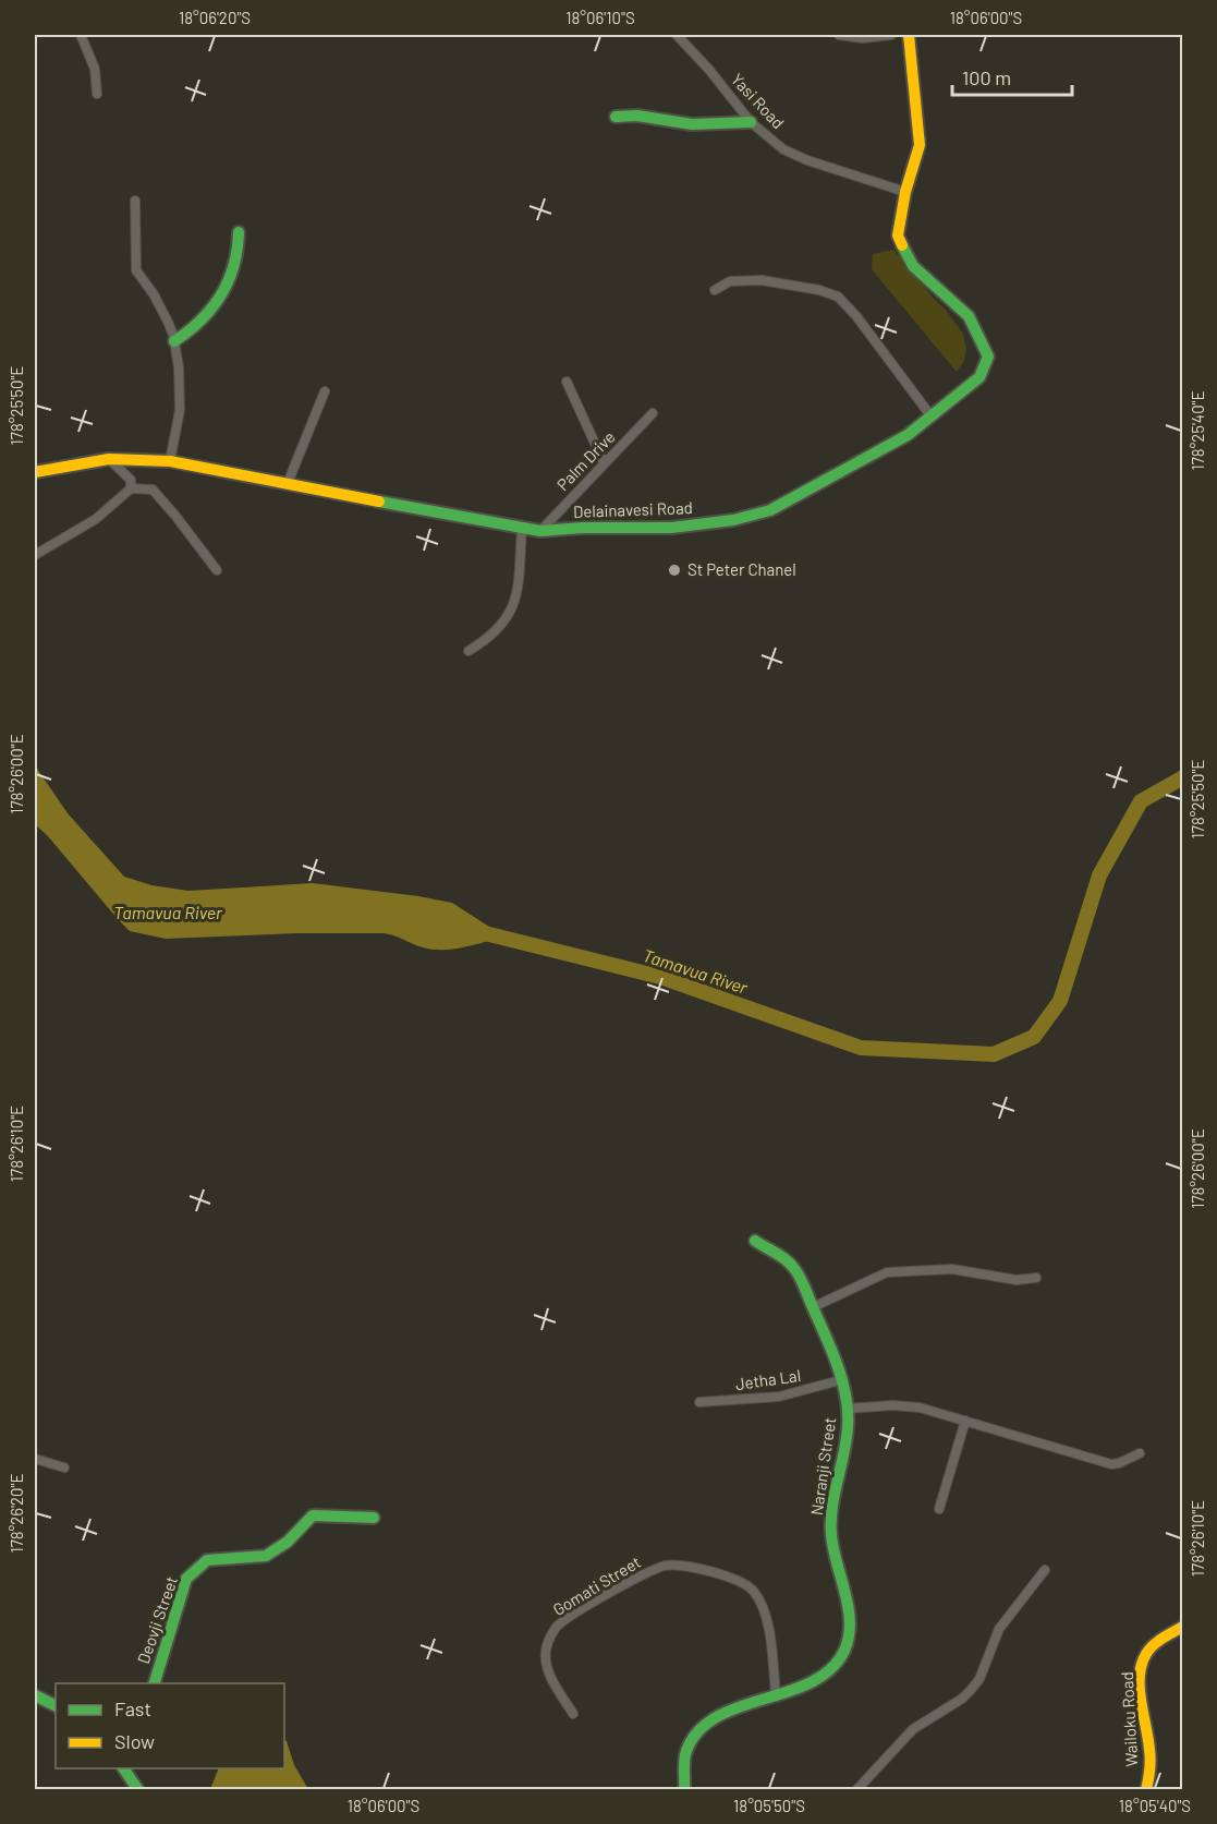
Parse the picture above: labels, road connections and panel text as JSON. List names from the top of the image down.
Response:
{
  "streets": {
    "street": [
      "Yasi Road",
      "Palm Drive",
      "Delainavesi Road",
      "Jetha Lal",
      "Naranji Street",
      "Gomati Street",
      "Deovji Street",
      "Wailoku Road"
    ]
  },
  "crossings": [
    ["Yasi Road", "Delainavesi Road"],
    ["Palm Drive", "Delainavesi Road"],
    ["Jetha Lal", "Naranji Street"],
    ["Naranji Street", "Gomati Street"]
  ],
  "water": ["Tamavua River"],
  "places": ["St Peter Chanel"],
  "legend": ["Fast", "Slow"],
  "scale_bar": "100 m",
  "coordinates": [
    "18°06'20\"S",
    "18°06'10\"S",
    "18°06'00\"S",
    "178°25'50\"E",
    "178°25'40\"E",
    "178°26'00\"E",
    "178°26'10\"E",
    "178°26'20\"E",
    "18°05'50\"S",
    "18°05'40\"S"
  ]
}
